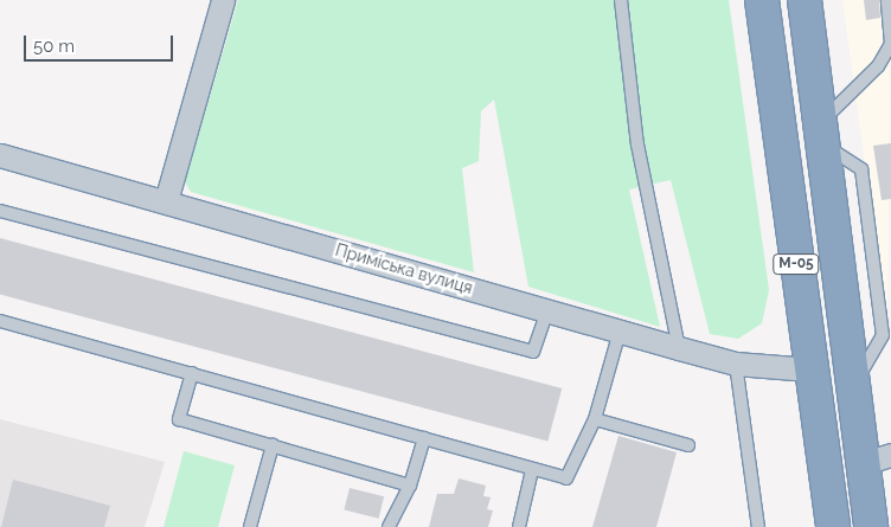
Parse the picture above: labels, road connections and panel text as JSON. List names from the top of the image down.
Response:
{
  "streets": {
    "highway": ["М-05"],
    "street": ["Приміська вулиця"]
  },
  "crossings": [
    ["М-05", "Приміська вулиця"]
  ],
  "scale_bar": "50 m"
}
